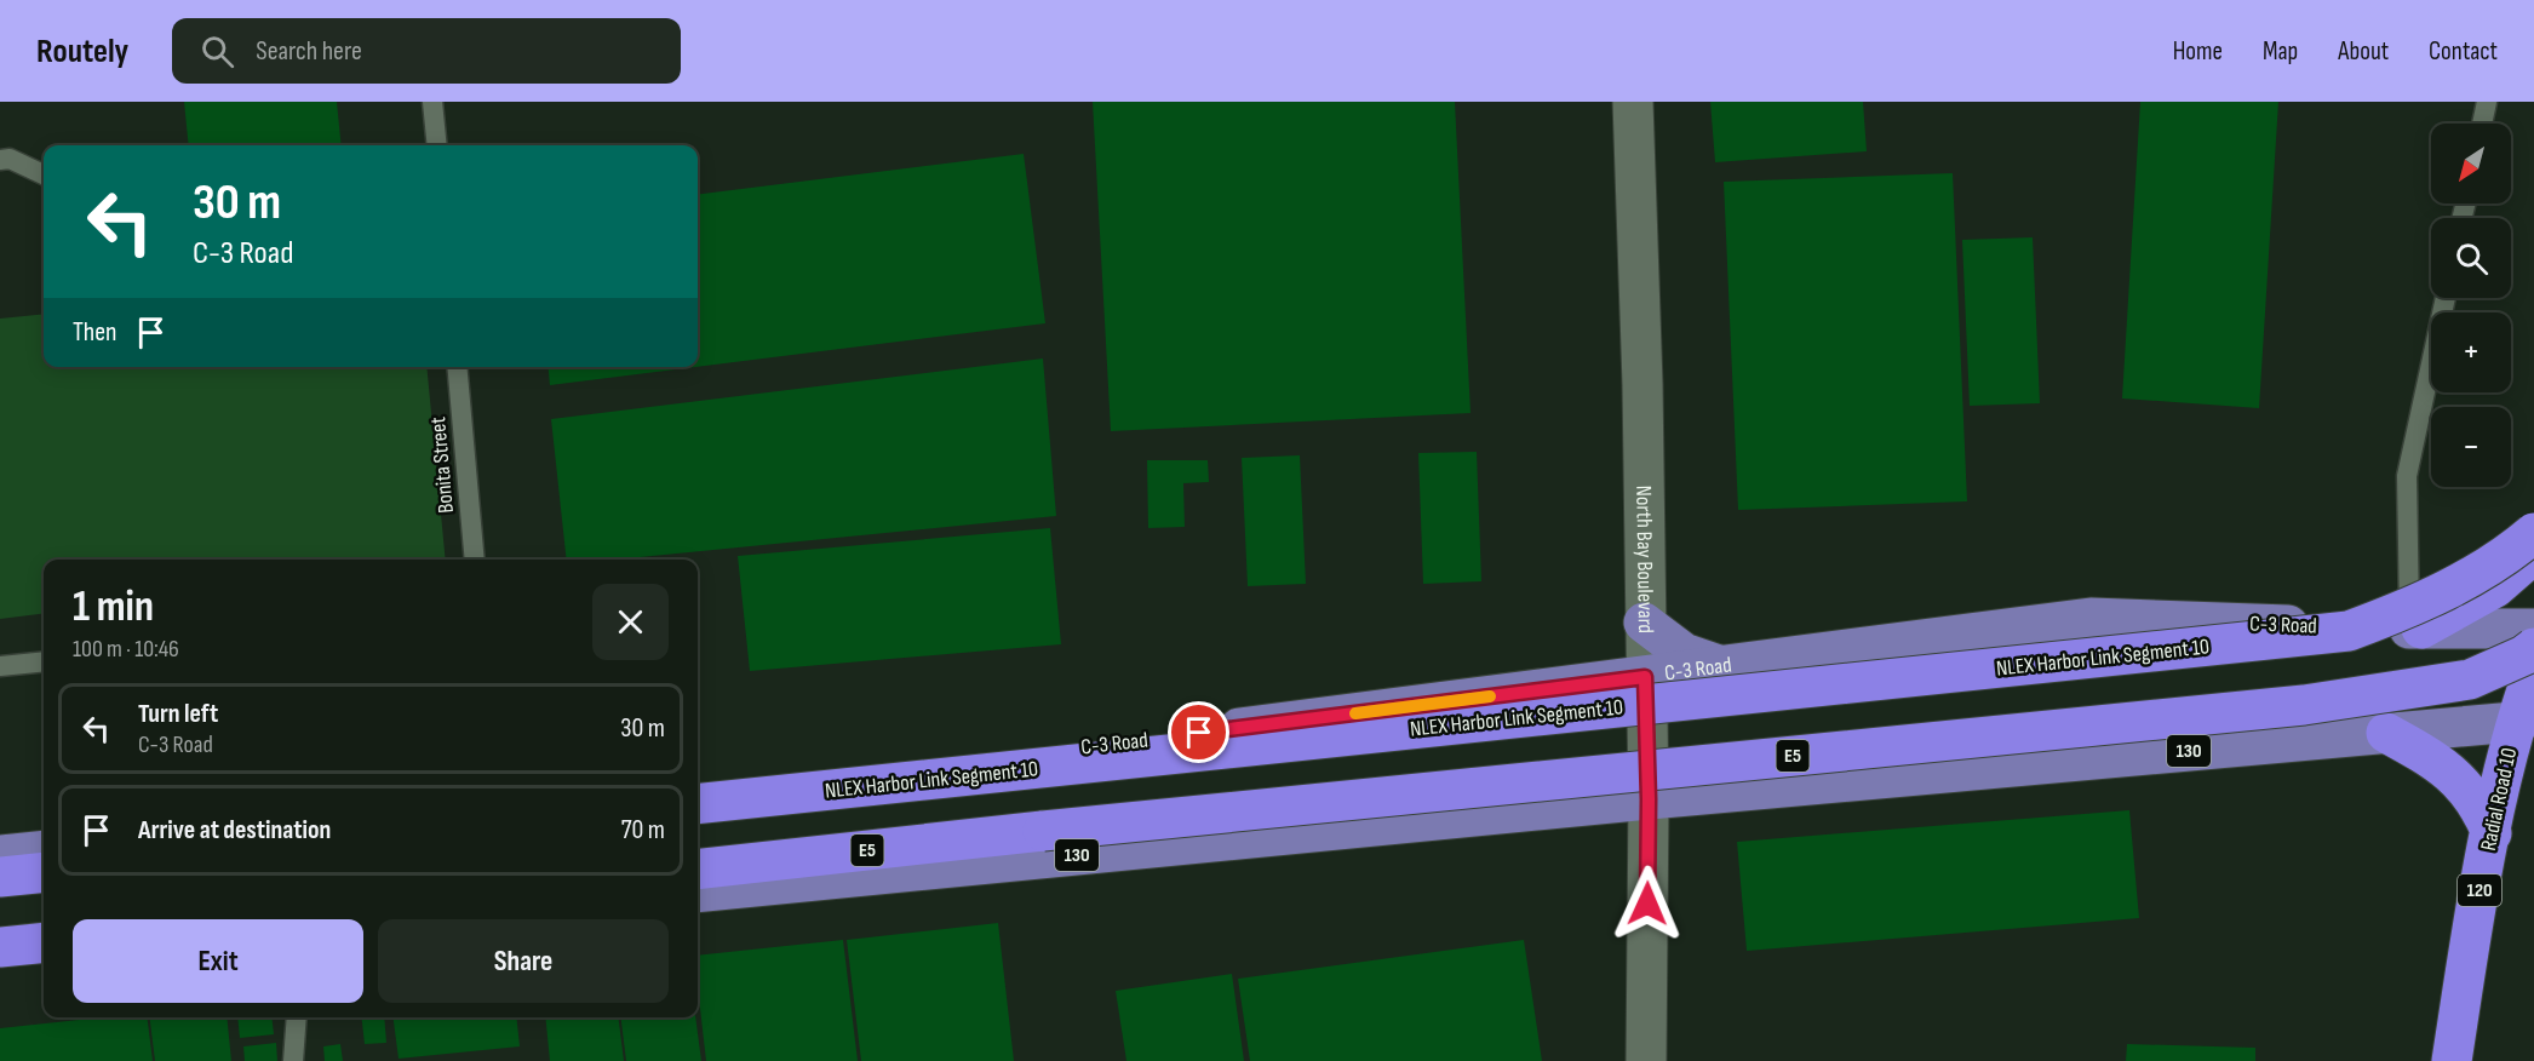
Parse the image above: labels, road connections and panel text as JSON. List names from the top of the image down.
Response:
{
  "streets": {
    "highway": [
      "NLEX Harbor Link Segment 10",
      "E5",
      "Radial Road 10",
      "120"
    ],
    "main road": ["North Bay Boulevard", "C-3 Road", "130"],
    "lane": ["Bonita Street"]
  },
  "crossings": [
    ["North Bay Boulevard", "C-3 Road"],
    ["North Bay Boulevard", "130"],
    ["130", "Radial Road 10"]
  ],
  "north": "bottom left",
  "page": {
    "header": "Routely",
    "search": "Search here",
    "nav": [
      "Home",
      "Map",
      "About",
      "Contact"
    ],
    "map_buttons": ["+", "−"],
    "turn": ["30 m", "C-3 Road"],
    "then": "Then",
    "heading": ["1 min", "100 m · 10:46"],
    "list": [
      {
        "name": "Turn left",
        "note": "C-3 Road",
        "value": "30 m"
      },
      {
        "name": "Arrive at destination",
        "value": "70 m"
      }
    ],
    "buttons": ["Exit", "Share"]
  }
}
